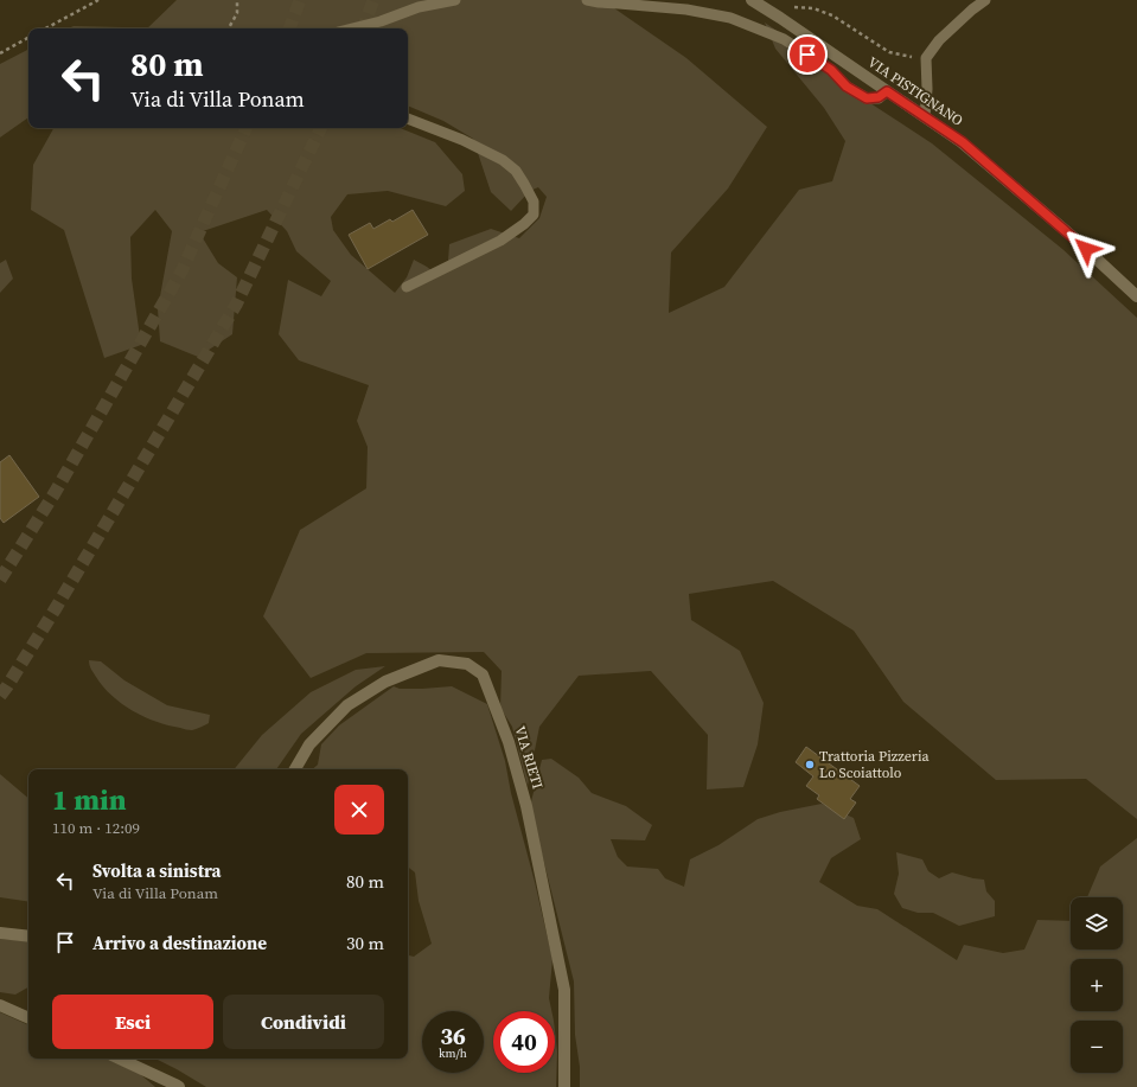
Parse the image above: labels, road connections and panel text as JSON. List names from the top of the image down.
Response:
{
  "streets": {
    "street": ["VIA PISTIGNANO", "VIA RIETI"]
  },
  "places": ["Trattoria Pizzeria Lo Scoiattolo"],
  "page": {
    "turn": ["80 m", "Via di Villa Ponam"],
    "heading": ["1 min", "110 m · 12:09"],
    "list": [
      {
        "name": "Svolta a sinistra",
        "note": "Via di Villa Ponam",
        "value": "80 m"
      },
      {
        "name": "Arrivo a destinazione",
        "value": "30 m"
      }
    ],
    "map_buttons": ["+", "−"],
    "buttons": ["Esci", "Condividi"],
    "speed": "36 km/h",
    "limit": "40"
  }
}
